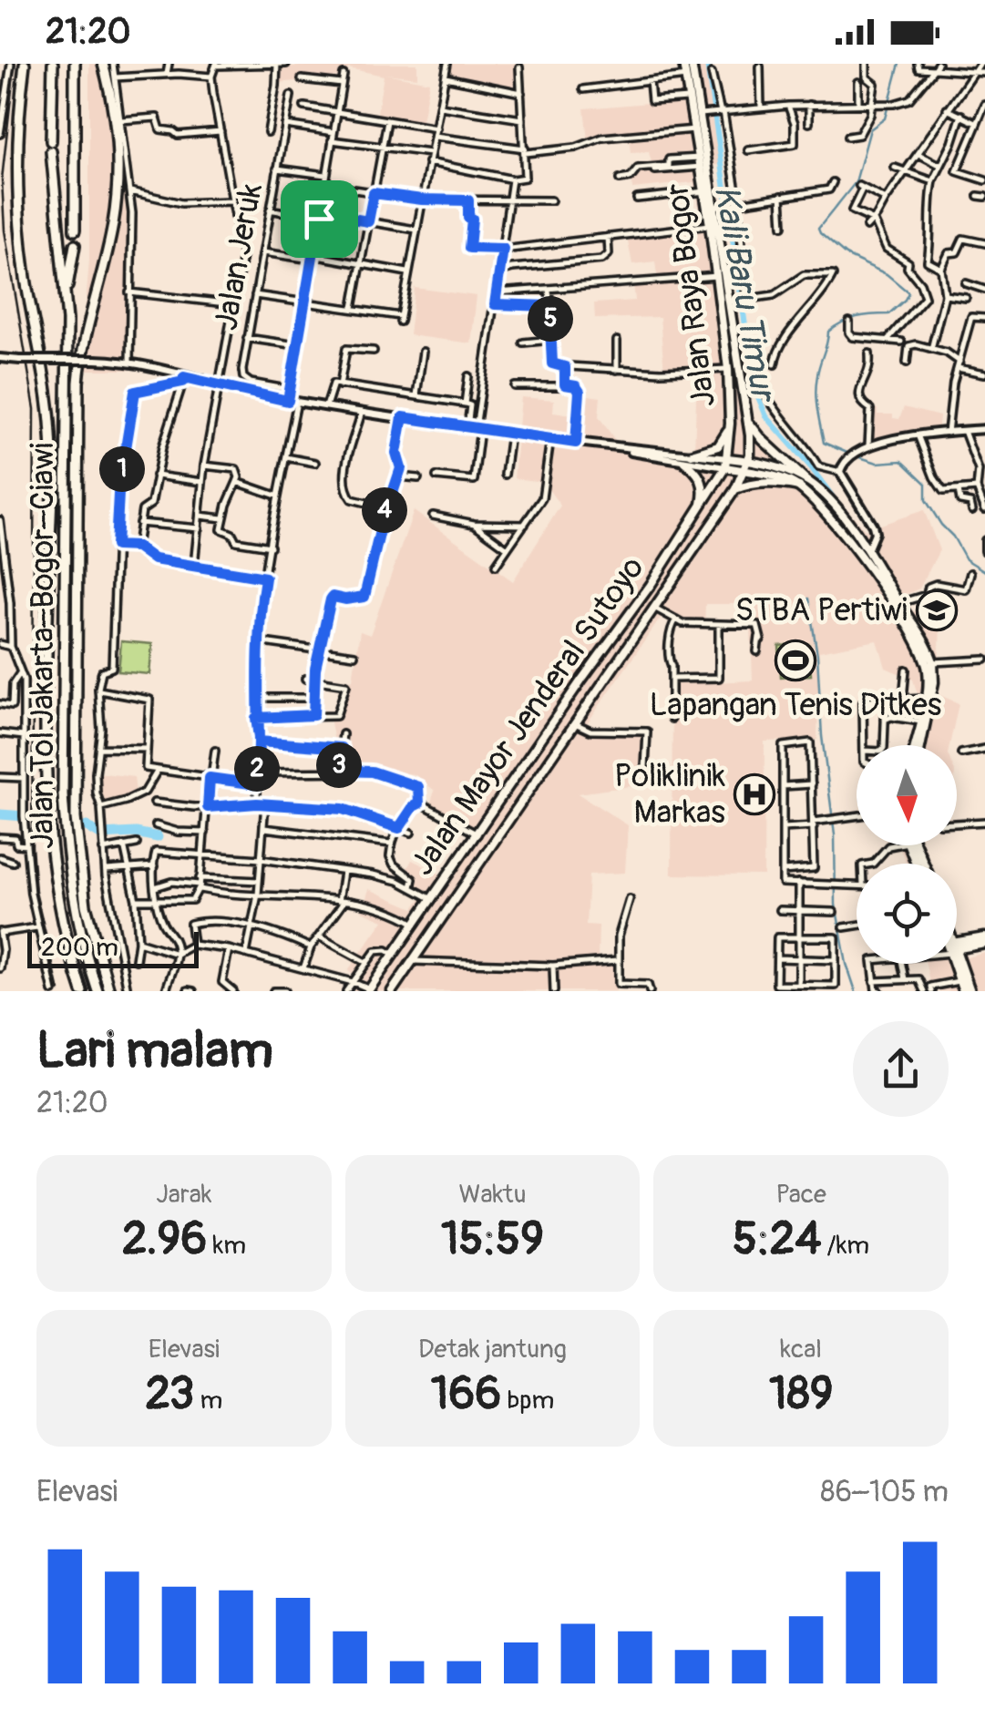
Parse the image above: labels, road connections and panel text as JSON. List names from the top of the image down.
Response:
{
  "streets": {
    "highway": ["Jalan Tol Jakarta–Bogor–Ciawi"],
    "main road": ["Jalan Raya Bogor", "Jalan Mayor Jenderal Sutoyo"],
    "street": ["Jalan Jeruk"]
  },
  "crossings": [
    ["Jalan Raya Bogor", "Jalan Mayor Jenderal Sutoyo"]
  ],
  "water": ["Kali Baru Timur"],
  "places": {
    "school or university": ["STBA Pertiwi"],
    "sports": ["Lapangan Tenis Ditkes"],
    "hospital": ["Poliklinik Markas"]
  },
  "scale_bar": "200 m",
  "north": "bottom",
  "page": {
    "status": "21:20",
    "pins": [
      "5",
      "1",
      "4",
      "3",
      "2"
    ],
    "scale": "200 m",
    "heading": ["Lari malam", "21:20"],
    "stats": [
      ["Jarak", "2.96 km"],
      ["Waktu", "15:59"],
      ["Pace", "5:24 /km"],
      ["Elevasi", "23 m"],
      ["Detak jantung", "166 bpm"],
      ["kcal", "189"]
    ],
    "chart": ["Elevasi", "86–105 m"]
  }
}
